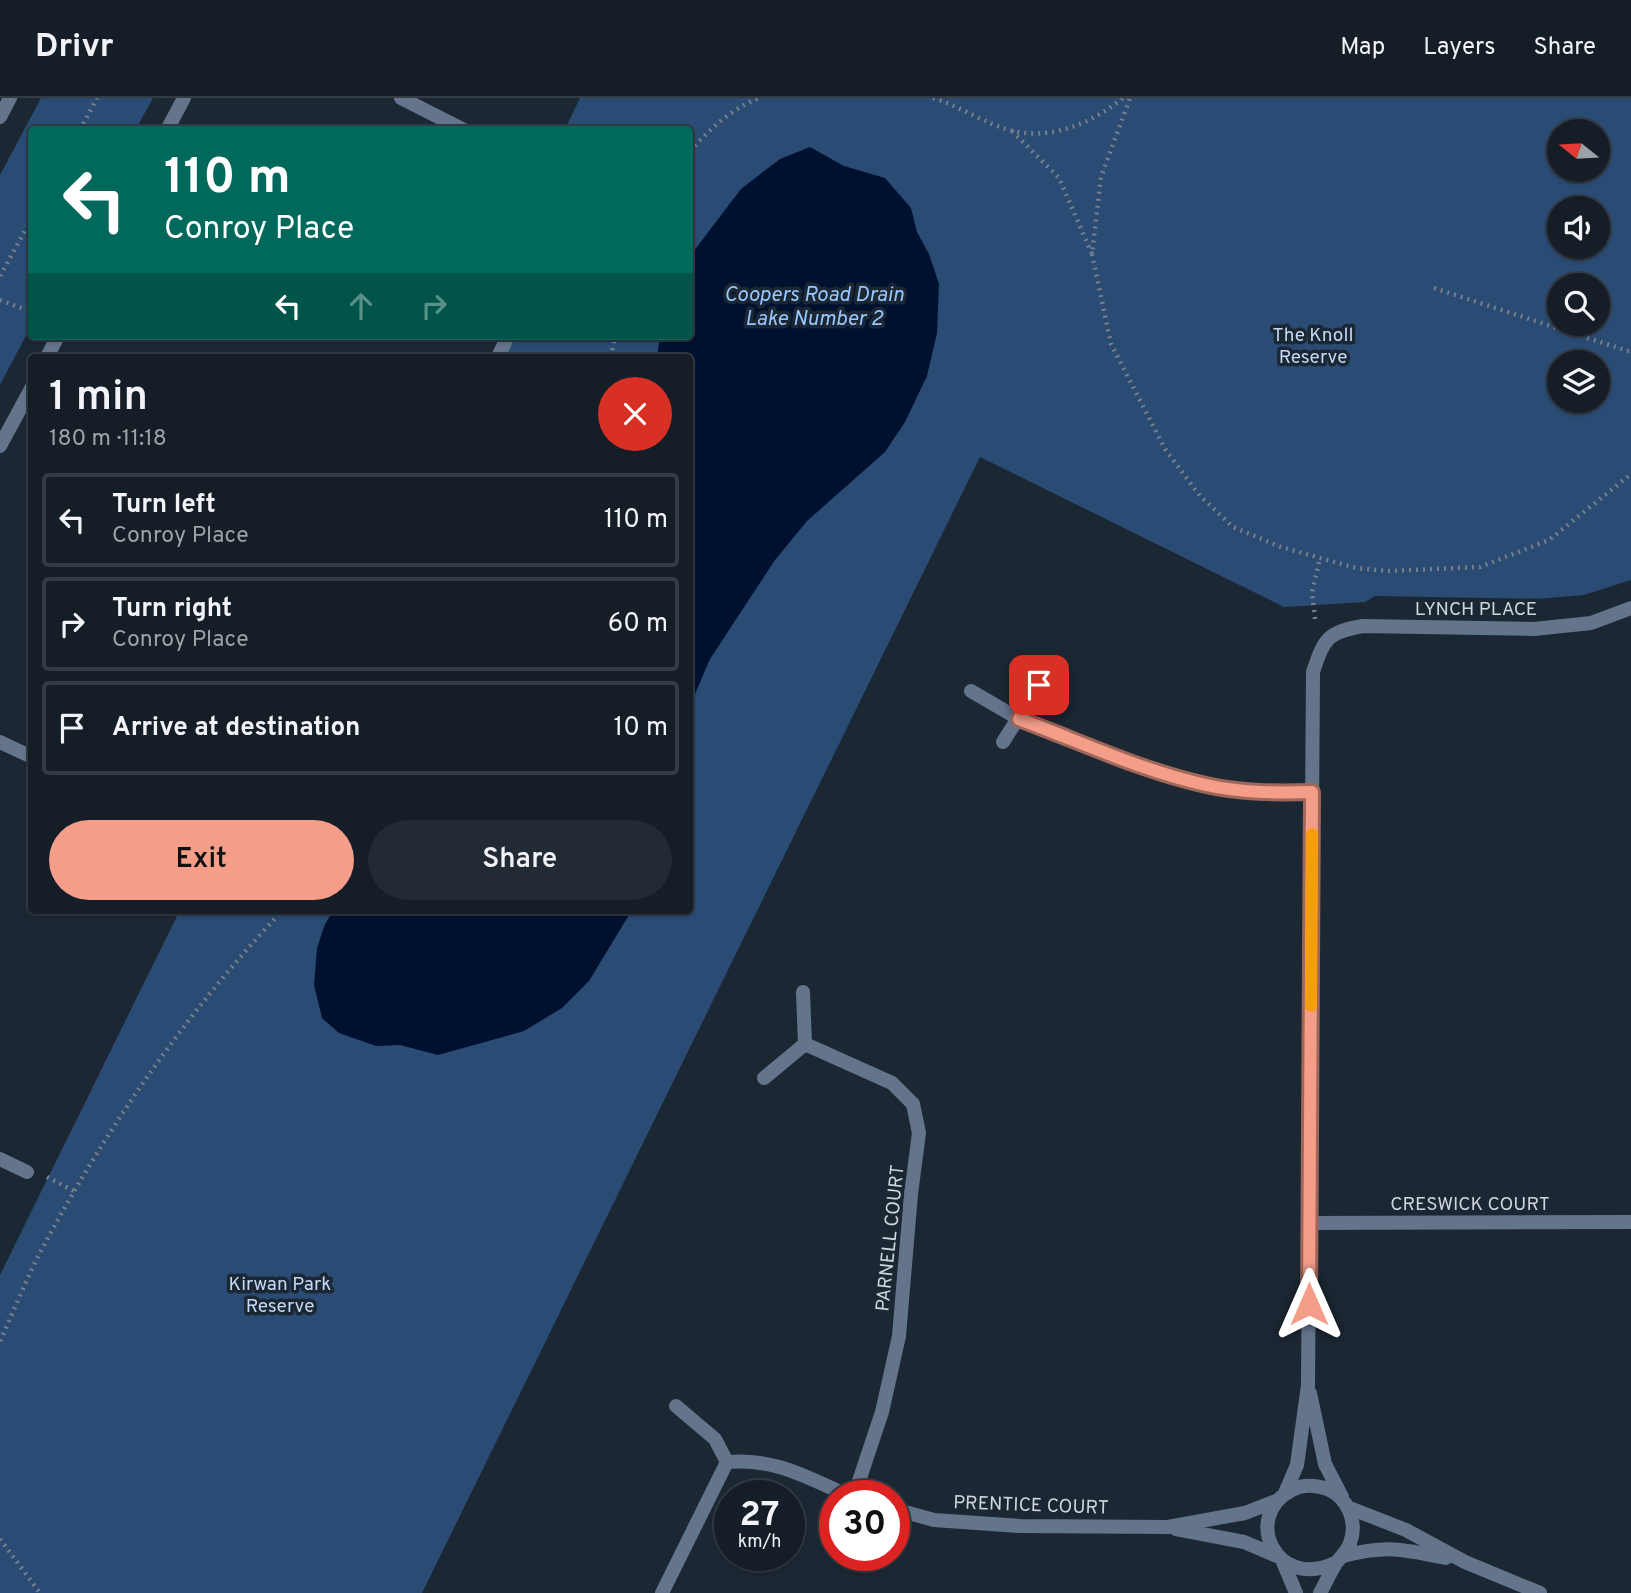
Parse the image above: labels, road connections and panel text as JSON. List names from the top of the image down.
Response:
{
  "streets": {
    "street": [
      "LYNCH PLACE",
      "CRESWICK COURT",
      "PARNELL COURT",
      "PRENTICE COURT"
    ]
  },
  "water": ["Coopers Road Drain Lake Number 2"],
  "parks": ["The Knoll Reserve", "Kirwan Park Reserve"],
  "north": "left",
  "page": {
    "header": "Drivr",
    "nav": ["Map", "Layers", "Share"],
    "turn": ["110 m", "Conroy Place"],
    "heading": ["1 min", "180 m · 11:18"],
    "list": [
      {
        "name": "Turn left",
        "note": "Conroy Place",
        "value": "110 m"
      },
      {
        "name": "Turn right",
        "note": "Conroy Place",
        "value": "60 m"
      },
      {
        "name": "Arrive at destination",
        "value": "10 m"
      }
    ],
    "buttons": ["Exit", "Share"],
    "speed": "27 km/h",
    "limit": "30"
  }
}
